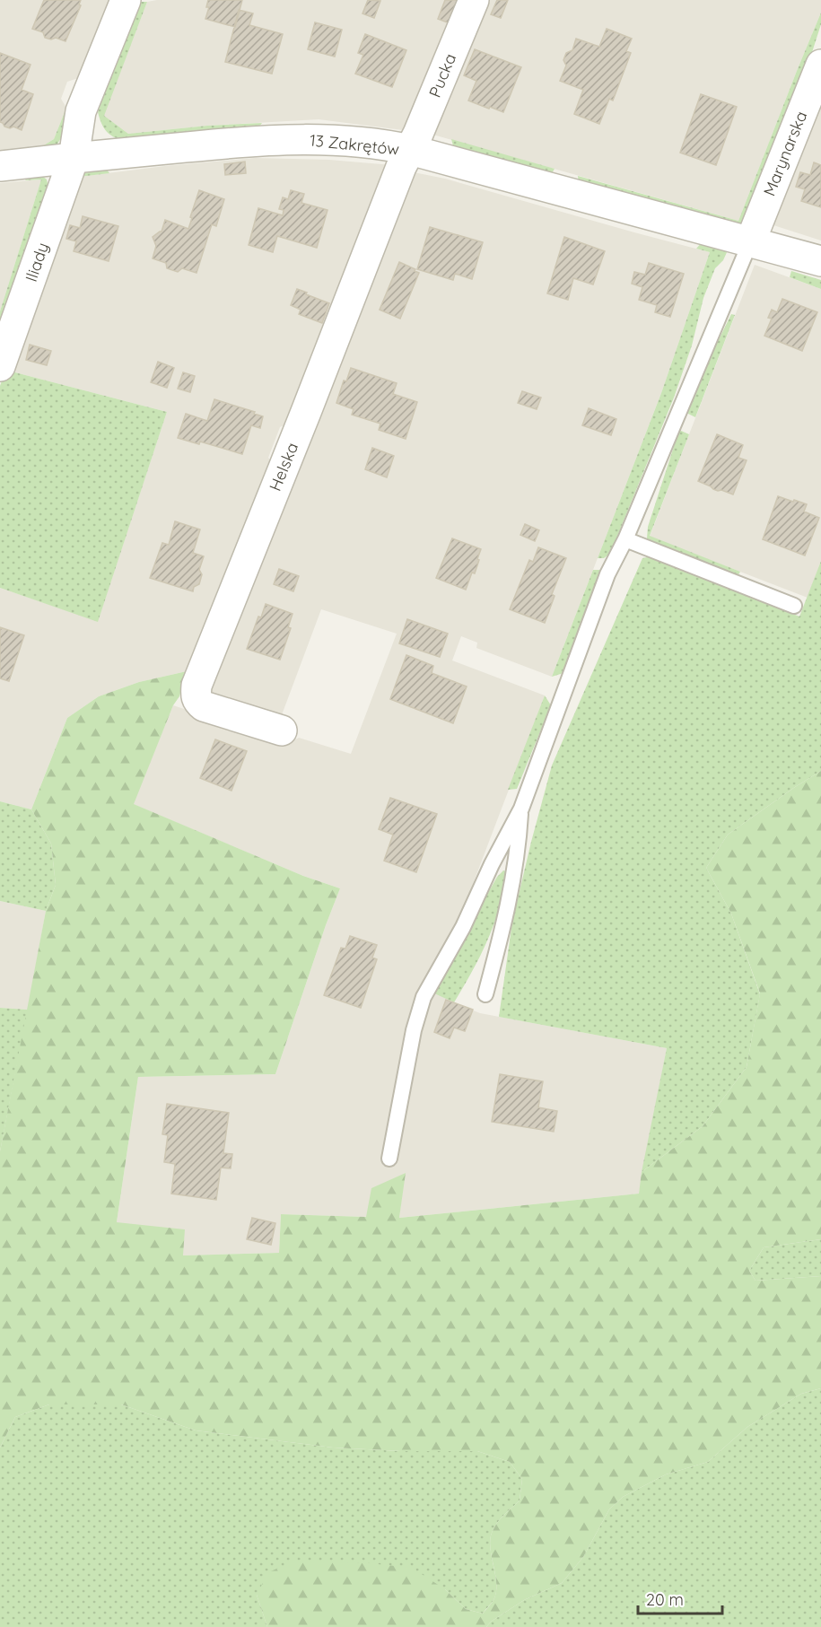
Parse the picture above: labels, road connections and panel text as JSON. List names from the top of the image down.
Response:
{
  "streets": {
    "street": [
      "Pucka",
      "13 Zakrętów",
      "Marynarska",
      "Iliady",
      "Helska"
    ]
  },
  "crossings": [
    ["Pucka", "13 Zakrętów"],
    ["Pucka", "Helska"],
    ["13 Zakrętów", "Marynarska"],
    ["13 Zakrętów", "Iliady"],
    ["13 Zakrętów", "Helska"]
  ],
  "scale_bar": "20 m"
}
